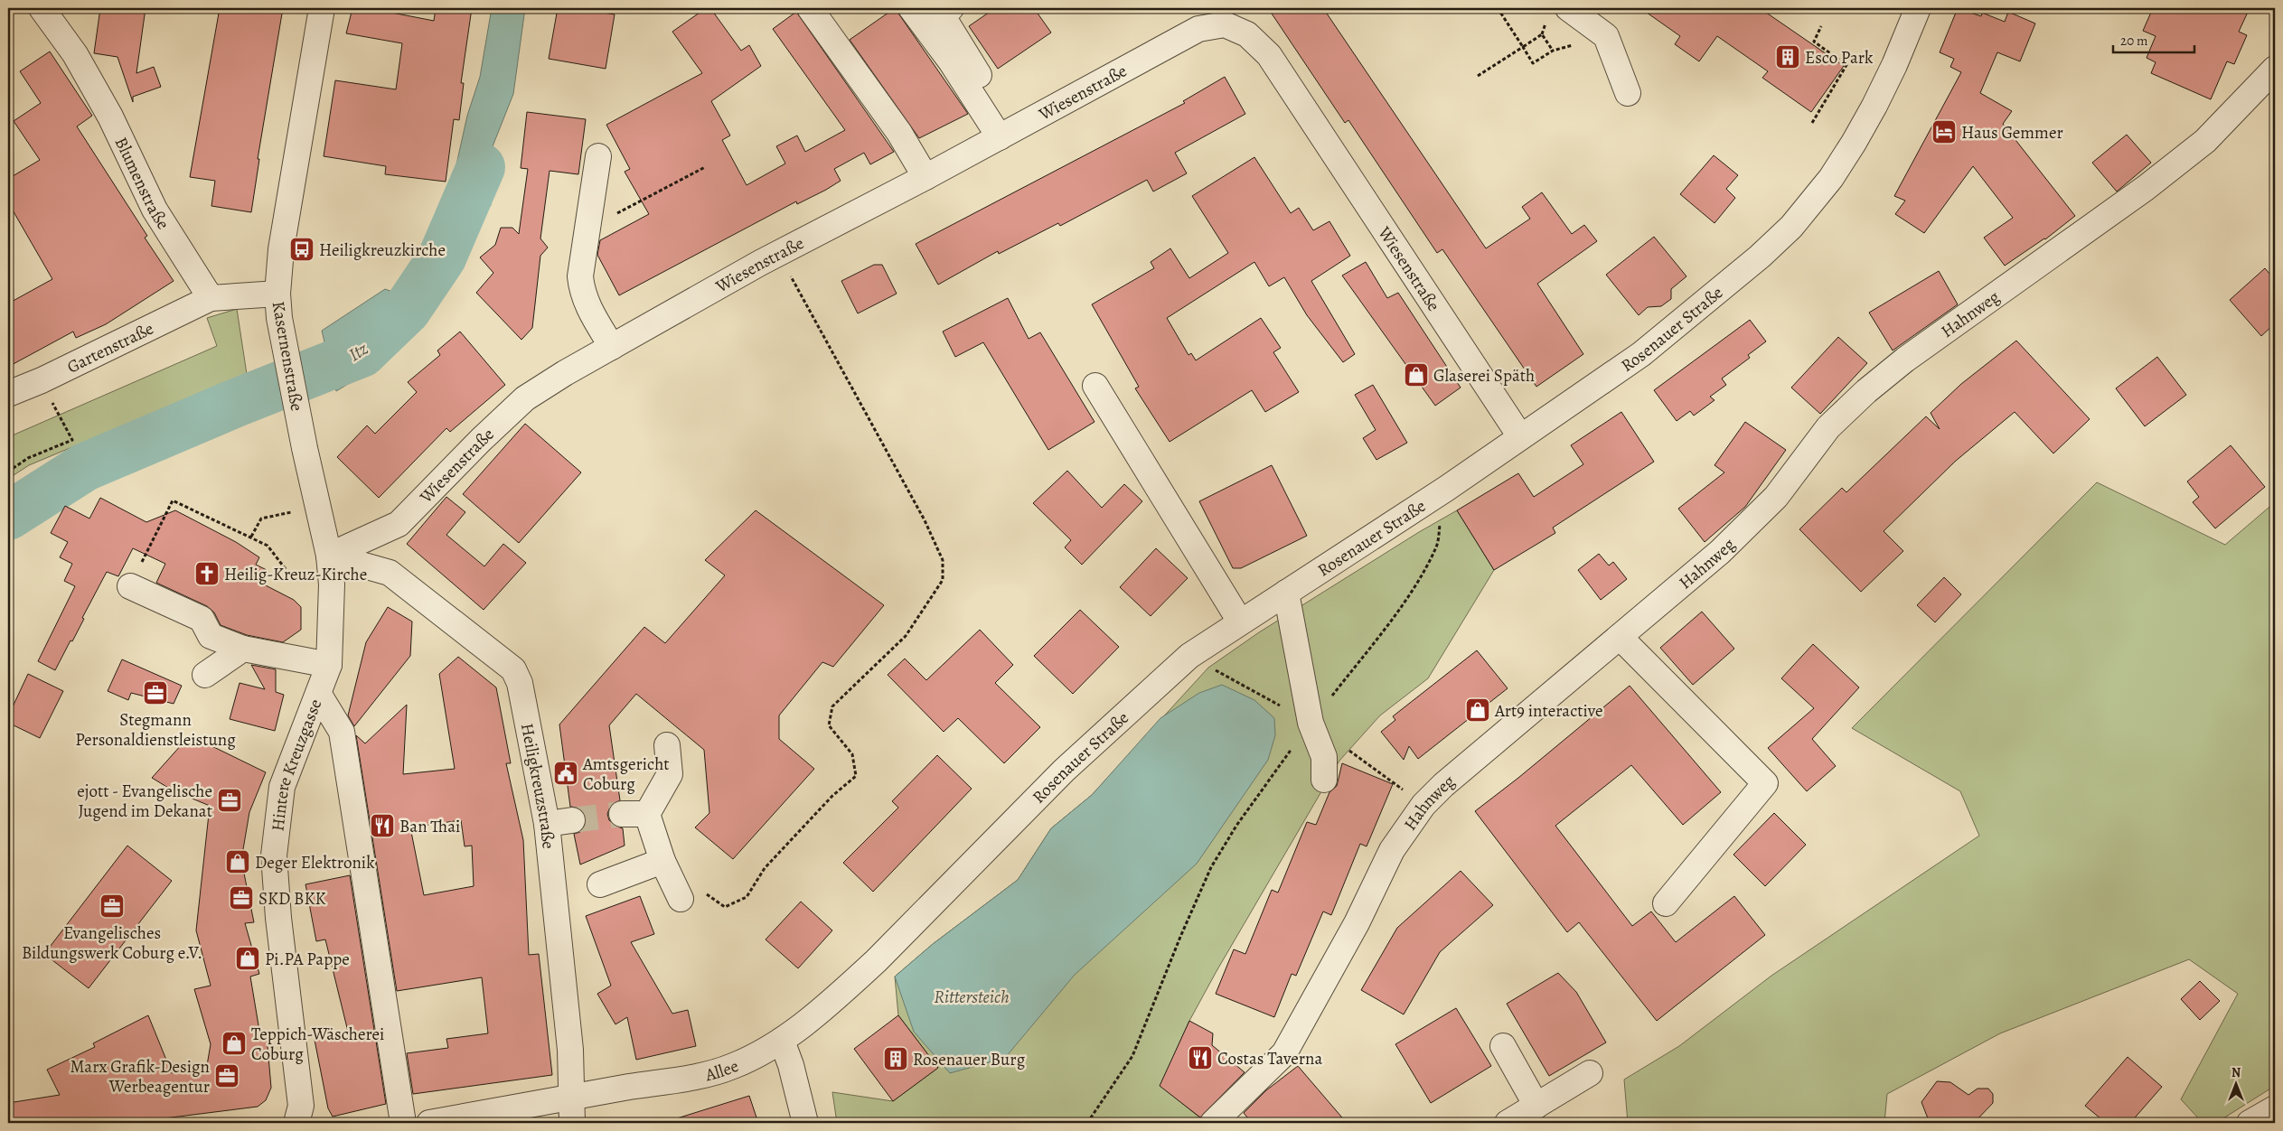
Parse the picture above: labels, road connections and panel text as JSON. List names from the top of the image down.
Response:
{
  "streets": {
    "street": [
      "Wiesenstraße",
      "Blumenstraße",
      "Hahnweg",
      "Rosenauer Straße",
      "Gartenstraße",
      "Kasernenstraße",
      "Hintere Kreuzgasse",
      "Heiligkreuzstraße",
      "Allee"
    ]
  },
  "crossings": [
    ["Wiesenstraße", "Rosenauer Straße"],
    ["Wiesenstraße", "Kasernenstraße"],
    ["Wiesenstraße", "Heiligkreuzstraße"],
    ["Blumenstraße", "Gartenstraße"],
    ["Rosenauer Straße", "Allee"],
    ["Kasernenstraße", "Hintere Kreuzgasse"],
    ["Kasernenstraße", "Heiligkreuzstraße"],
    ["Heiligkreuzstraße", "Allee"]
  ],
  "water": ["Itz", "Rittersteich"],
  "places": {
    "building": ["Esco Park", "Rosenauer Burg"],
    "hotel": ["Haus Gemmer"],
    "bus stop": ["Heiligkreuzkirche"],
    "shop": [
      "Glaserei Späth",
      "Art9 interactive",
      "Deger Elektronik",
      "Pi.PA Pappe",
      "Teppich-Wäscherei Coburg"
    ],
    "church": ["Heilig-Kreuz-Kirche"],
    "office": [
      "Stegmann Personaldienstleistung",
      "ejott - Evangelische Jugend im Dekanat",
      "SKD BKK",
      "Evangelisches Bildungswerk Coburg e.V.",
      "Marx Grafik-Design Werbeagentur"
    ],
    "public building": ["Amtsgericht Coburg"],
    "restaurant": ["Ban Thai", "Costas Taverna"]
  },
  "scale_bar": "20 m",
  "north": "top"
}
